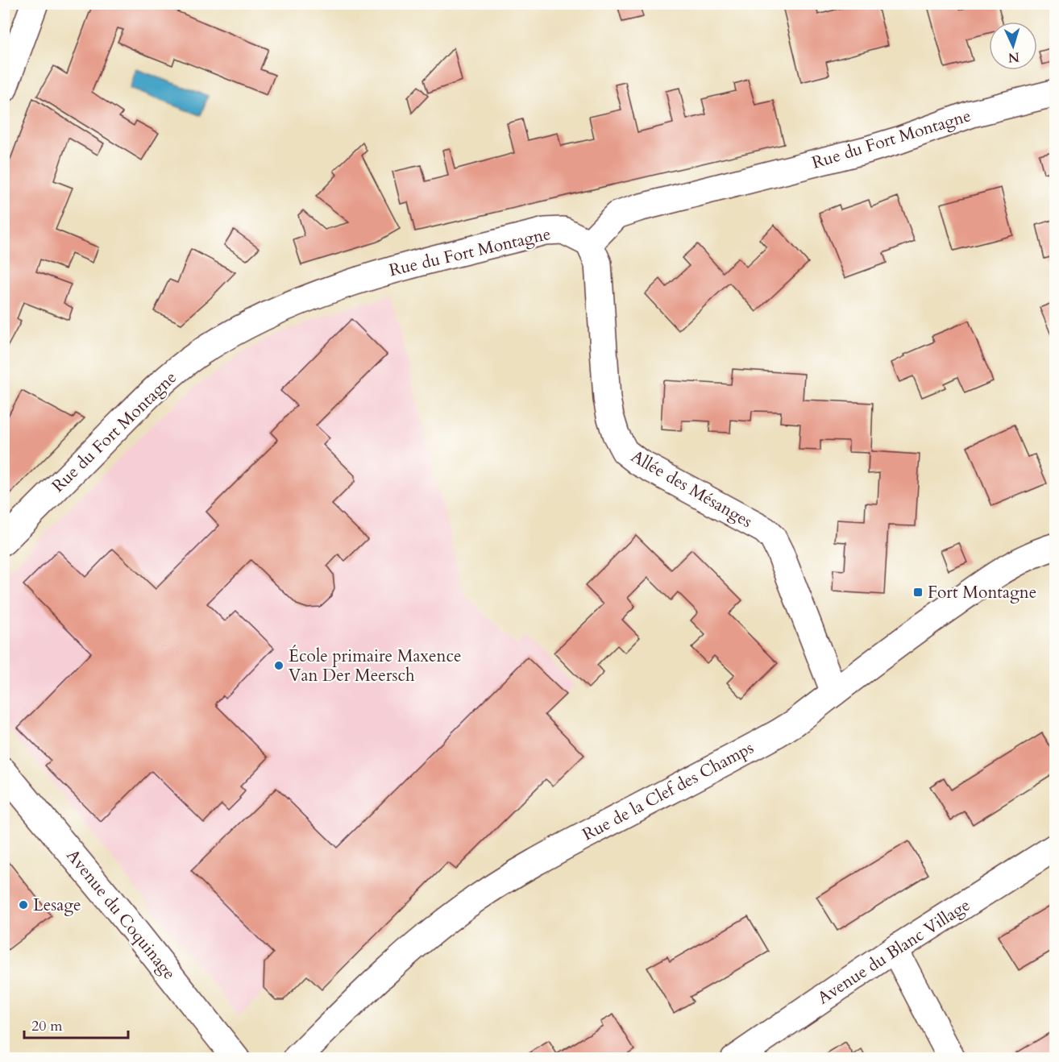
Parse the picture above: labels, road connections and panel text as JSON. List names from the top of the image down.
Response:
{
  "streets": {
    "street": [
      "Rue du Fort Montagne",
      "Allée des Mésanges",
      "Rue de la Clef des Champs",
      "Avenue du Coquinage",
      "Avenue du Blanc Village"
    ]
  },
  "crossings": [
    ["Rue du Fort Montagne", "Allée des Mésanges"],
    ["Allée des Mésanges", "Rue de la Clef des Champs"]
  ],
  "places": {
    "transit": ["Fort Montagne"],
    "other": ["École primaire Maxence Van Der Meersch", "Lesage"]
  },
  "scale_bar": "20 m",
  "north": "bottom"
}
